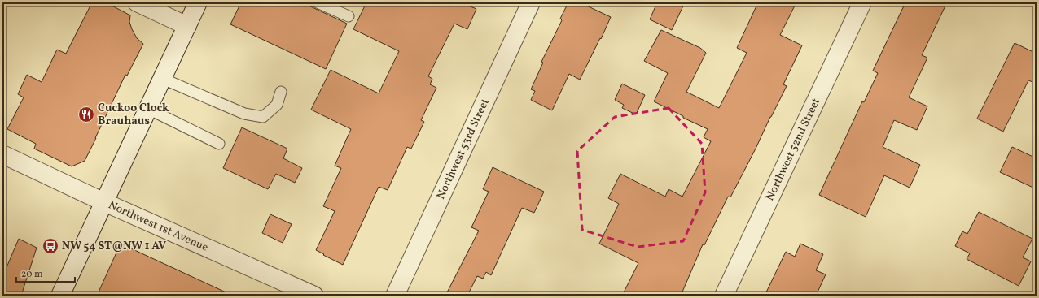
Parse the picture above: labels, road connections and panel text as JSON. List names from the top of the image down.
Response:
{
  "streets": {
    "street": ["Northwest 53rd Street", "Northwest 52nd Street", "Northwest 1st Avenue"]
  },
  "places": {
    "restaurant": ["Cuckoo Clock Brauhaus"],
    "bus stop": ["NW 54 ST@NW 1 AV"]
  },
  "scale_bar": "20 m"
}
